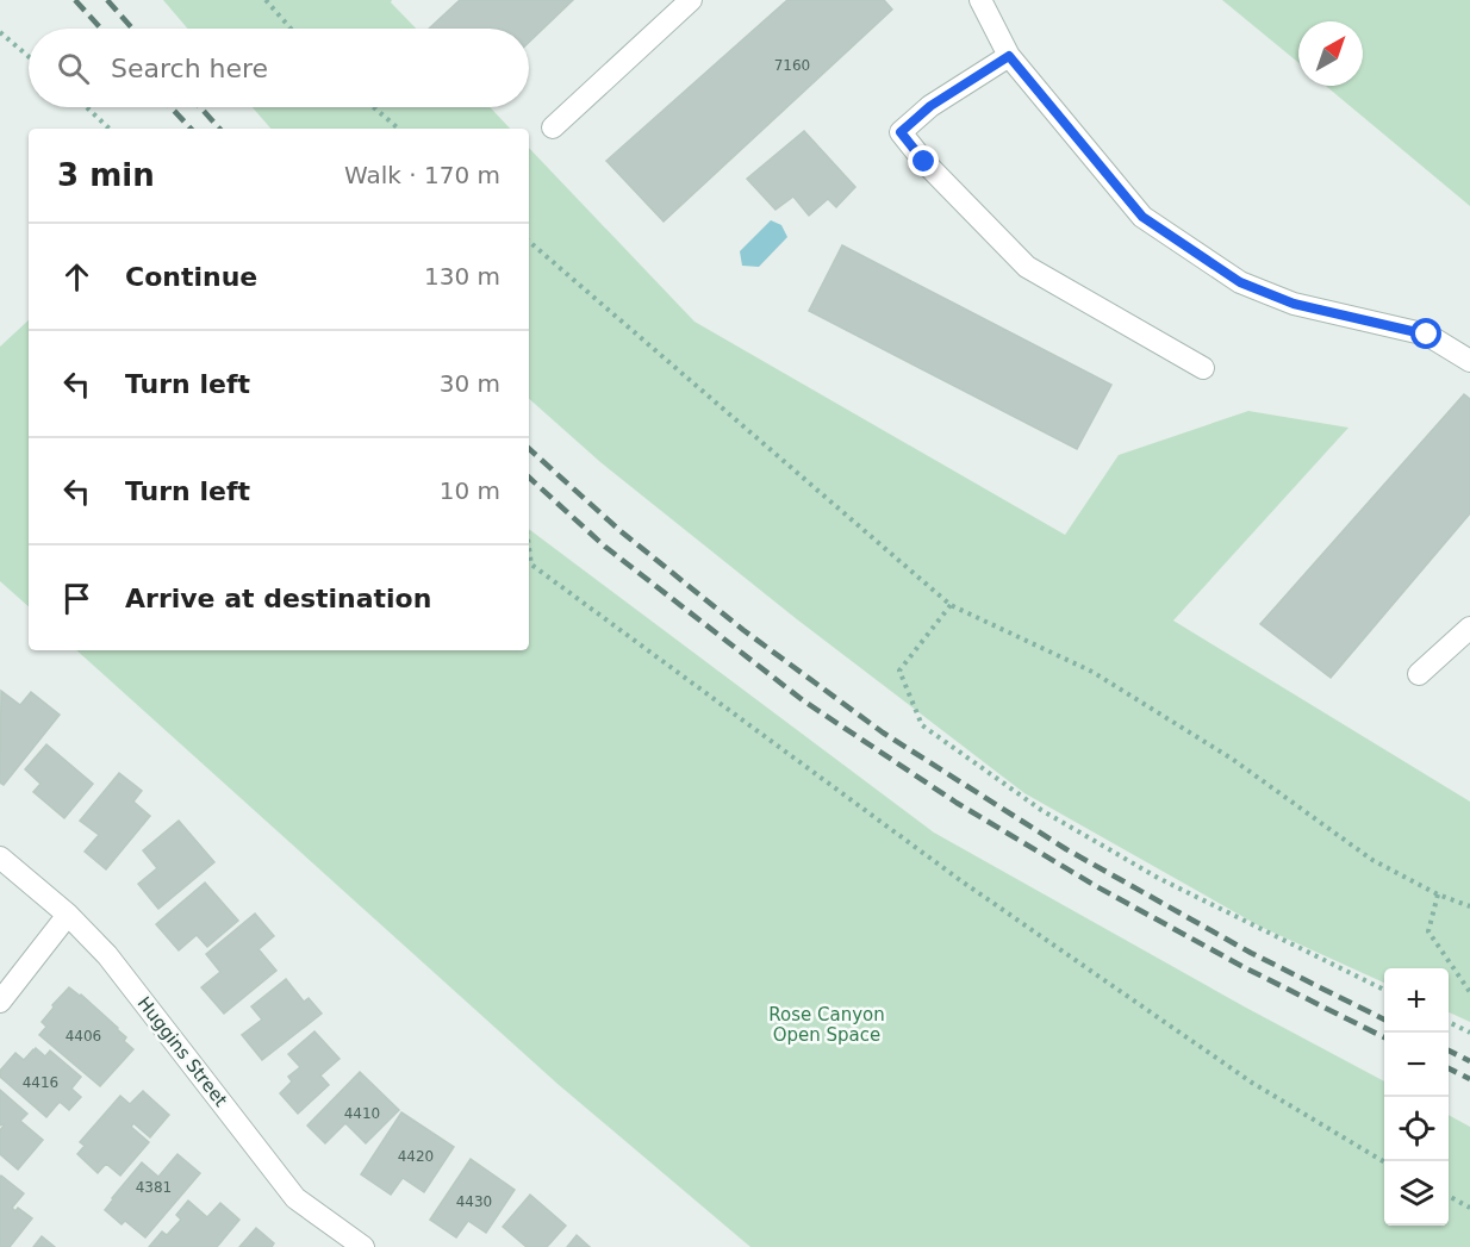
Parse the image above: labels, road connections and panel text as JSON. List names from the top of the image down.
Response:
{
  "streets": {
    "street": ["Huggins Street"]
  },
  "parks": ["Rose Canyon Open Space"],
  "house_numbers": [
    "7160",
    "4406",
    "4416",
    "4410",
    "4420",
    "4381",
    "4430"
  ],
  "north": "top right",
  "page": {
    "search": "Search here",
    "heading": ["3 min", "Walk · 170 m"],
    "list": [
      ["Continue", "130 m"],
      ["Turn left", "30 m"],
      ["Turn left", "10 m"],
      "Arrive at destination"
    ],
    "map_buttons": ["+", "−"]
  }
}
